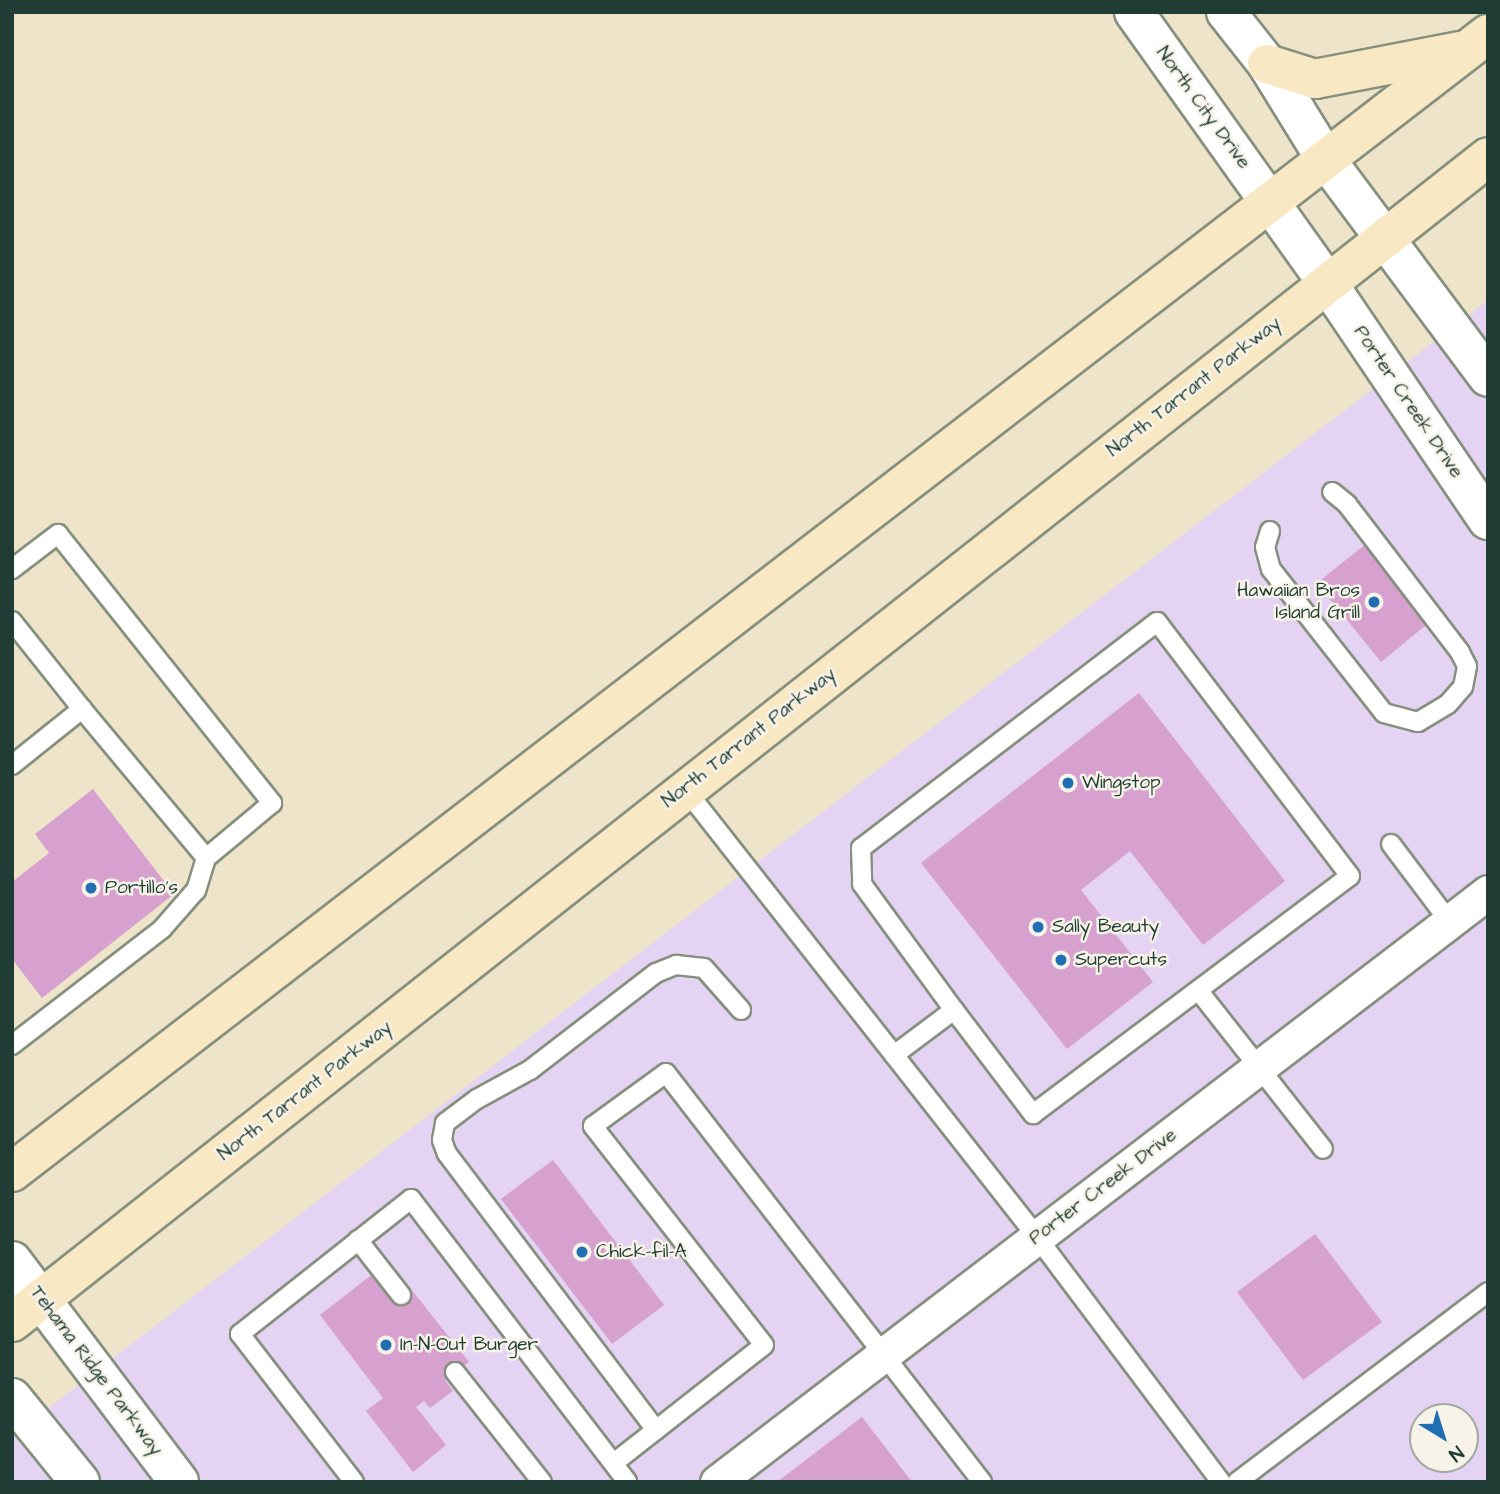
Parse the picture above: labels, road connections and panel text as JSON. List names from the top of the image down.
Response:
{
  "streets": {
    "main road": ["North Tarrant Parkway"],
    "street": ["North City Drive", "Porter Creek Drive", "Tehama Ridge Parkway"]
  },
  "crossings": [
    ["North City Drive", "North Tarrant Parkway"],
    ["North City Drive", "Porter Creek Drive"],
    ["North Tarrant Parkway", "Porter Creek Drive"],
    ["North Tarrant Parkway", "Tehama Ridge Parkway"]
  ],
  "places": [
    "Hawaiian Bros Island Grill",
    "Wingstop",
    "Portillo's",
    "Sally Beauty",
    "Supercuts",
    "Chick-fil-A",
    "In-N-Out Burger"
  ],
  "north": "bottom right"
}
